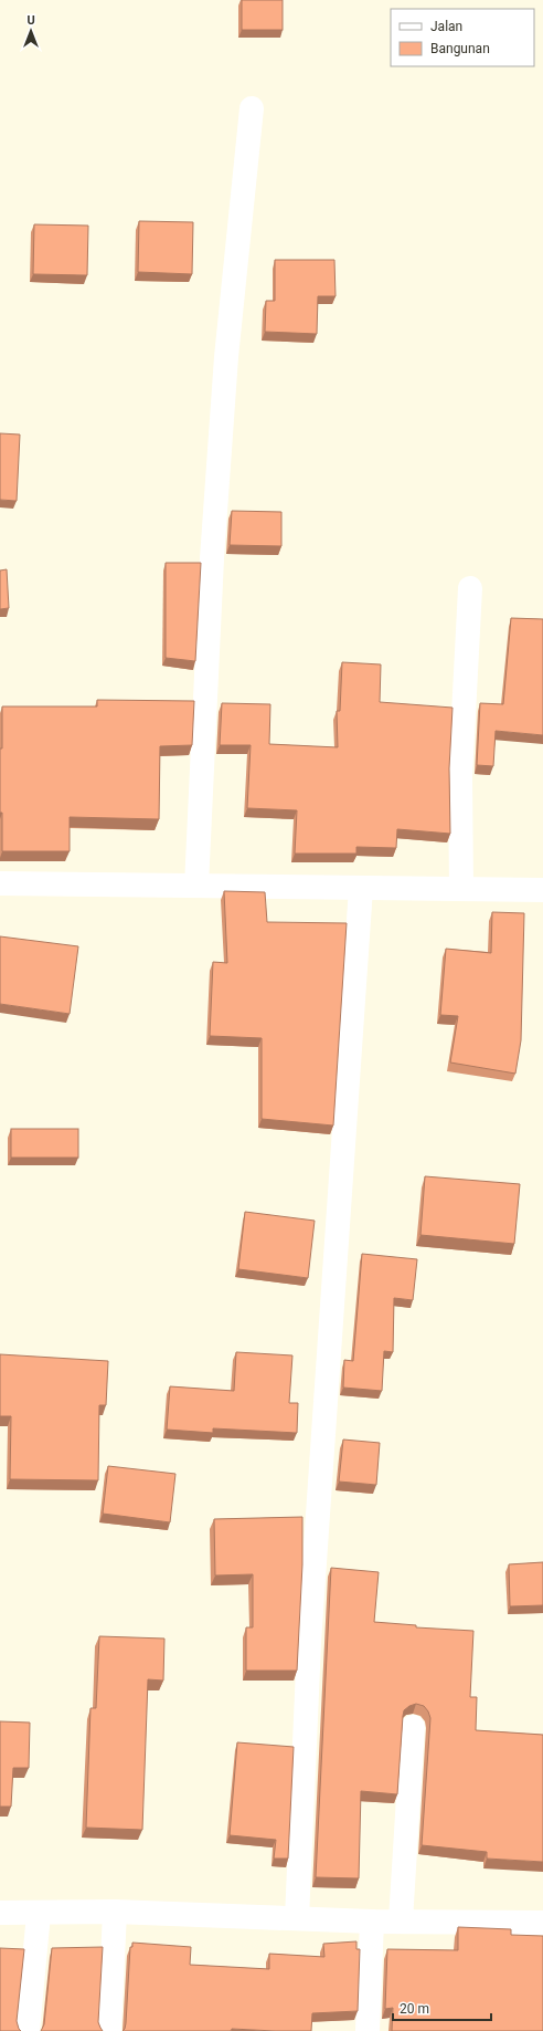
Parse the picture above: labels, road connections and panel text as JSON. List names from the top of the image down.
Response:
{
  "legend": ["Jalan", "Bangunan"],
  "scale_bar": "20 m",
  "north": "top"
}
